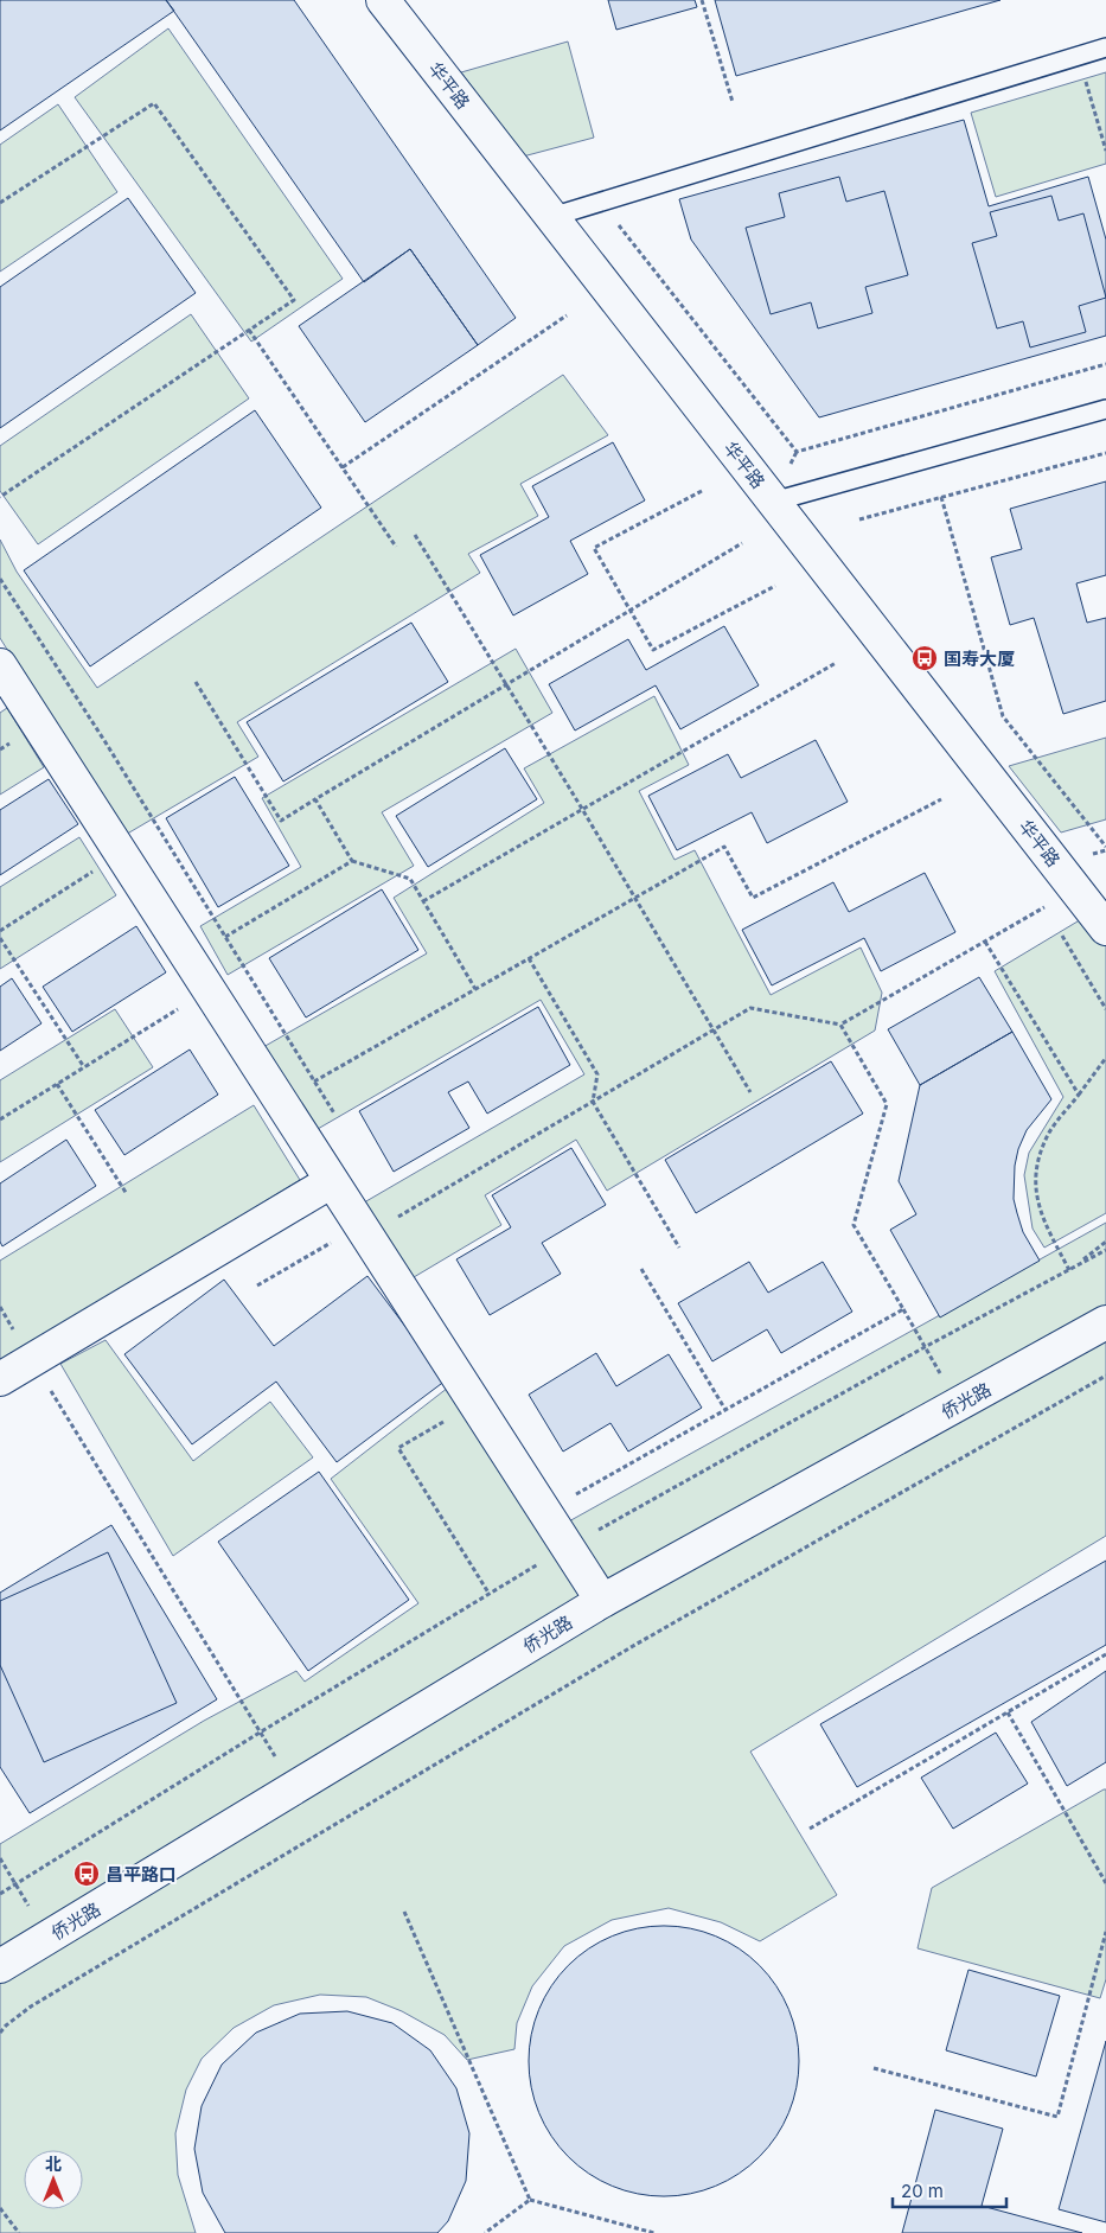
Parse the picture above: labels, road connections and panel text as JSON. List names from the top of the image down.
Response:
{
  "streets": {
    "street": ["华平路", "侨光路"]
  },
  "places": {
    "bus stop": ["国寿大厦", "昌平路口"]
  },
  "scale_bar": "20 m",
  "north": "top"
}
